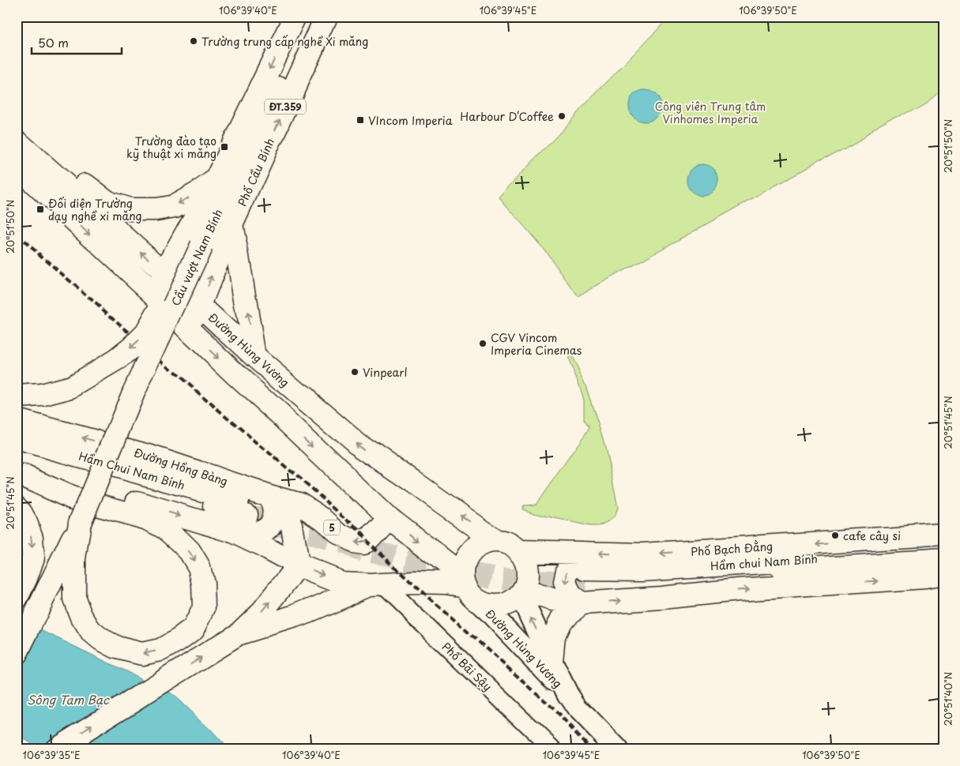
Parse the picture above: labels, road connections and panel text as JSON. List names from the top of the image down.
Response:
{
  "streets": {
    "main road": [
      "ĐT.359",
      "Phố Cầu Bính",
      "Cầu vượt Nam Bính",
      "Đường Hùng Vương",
      "Đường Hồng Bàng",
      "Hầm Chui Nam Bính",
      "5",
      "Phố Bạch Đằng",
      "Hầm chui Nam Bính"
    ],
    "street": ["Phố Bãi Sậy"]
  },
  "crossings": [
    ["ĐT.359", "Đường Hùng Vương"],
    ["Phố Cầu Bính", "Đường Hùng Vương"],
    ["Đường Hùng Vương", "Phố Bạch Đằng"],
    ["Đường Hồng Bàng", "5"],
    ["Hầm Chui Nam Bính", "Hầm chui Nam Bính"],
    ["Phố Bạch Đằng", "Hầm chui Nam Bính"]
  ],
  "water": ["Sông Tam Bạc"],
  "parks": ["Công viên Trung tâm Vinhomes Imperia"],
  "places": {
    "other": [
      "Trường trung cấp nghề Xi măng",
      "Harbour D‘Coffee",
      "CGV Vincom Imperia Cinemas",
      "Vinpearl",
      "cafe cây si"
    ],
    "transit": ["VIncom Imperia", "Trường đào tạo kỹ thuật xi măng", "Đối diện Trường dạy nghề xi măng"]
  },
  "scale_bar": "50 m",
  "coordinates": [
    "106°39'40\"E",
    "106°39'45\"E",
    "106°39'50\"E",
    "20°51'50\"N",
    "20°51'45\"N",
    "20°51'40\"N",
    "106°39'35\"E"
  ]
}
